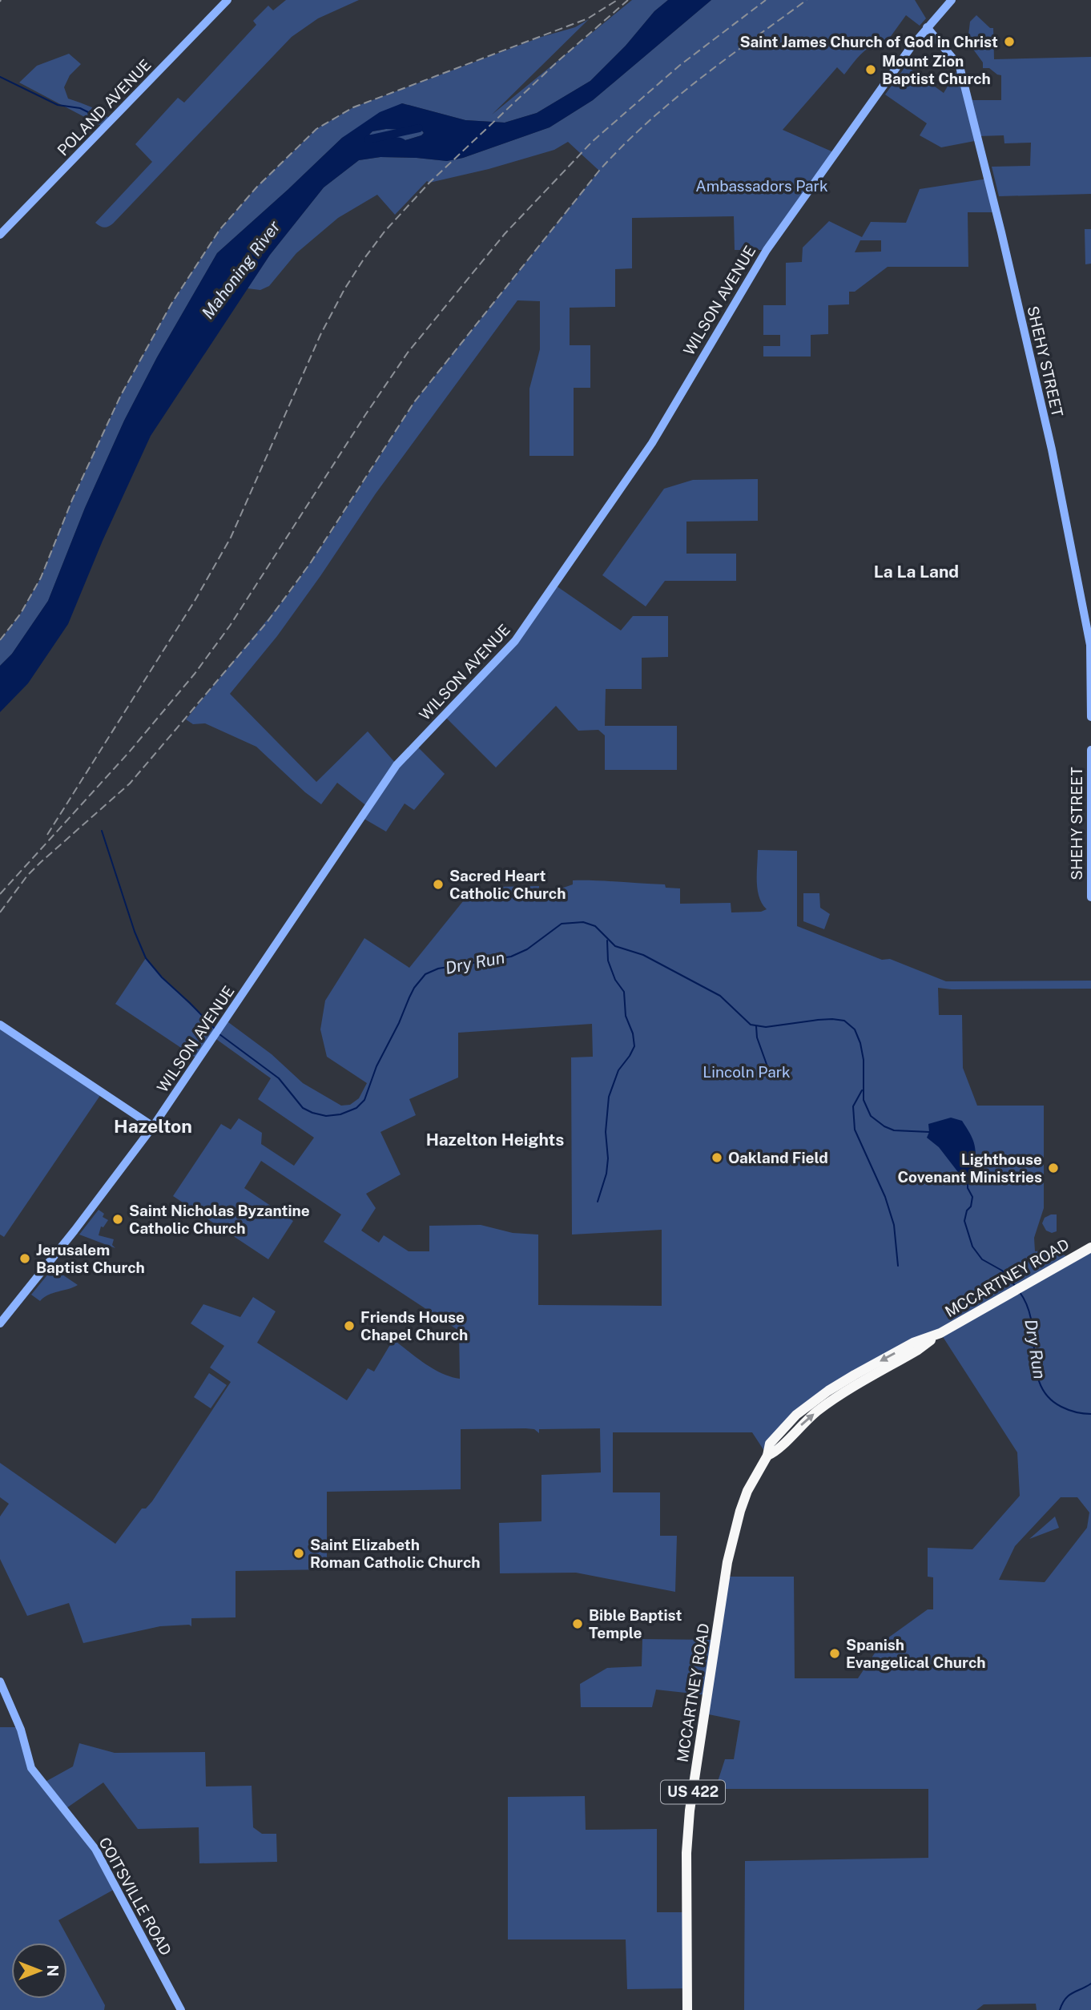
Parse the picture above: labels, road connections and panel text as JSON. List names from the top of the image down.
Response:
{
  "streets": {
    "highway": ["MCCARTNEY ROAD", "US 422"],
    "main road": [
      "POLAND AVENUE",
      "WILSON AVENUE",
      "SHEHY STREET",
      "COITSVILLE ROAD"
    ]
  },
  "crossings": [
    ["WILSON AVENUE", "SHEHY STREET"]
  ],
  "districts": ["La La Land", "Hazelton", "Hazelton Heights"],
  "water": ["Mahoning River", "Dry Run"],
  "parks": ["Ambassadors Park", "Lincoln Park"],
  "places": [
    "Saint James Church of God in Christ",
    "Mount Zion Baptist Church",
    "Sacred Heart Catholic Church",
    "Oakland Field",
    "Lighthouse Covenant Ministries",
    "Saint Nicholas Byzantine Catholic Church",
    "Jerusalem Baptist Church",
    "Friends House Chapel Church",
    "Saint Elizabeth Roman Catholic Church",
    "Bible Baptist Temple",
    "Spanish Evangelical Church"
  ],
  "north": "right"
}
